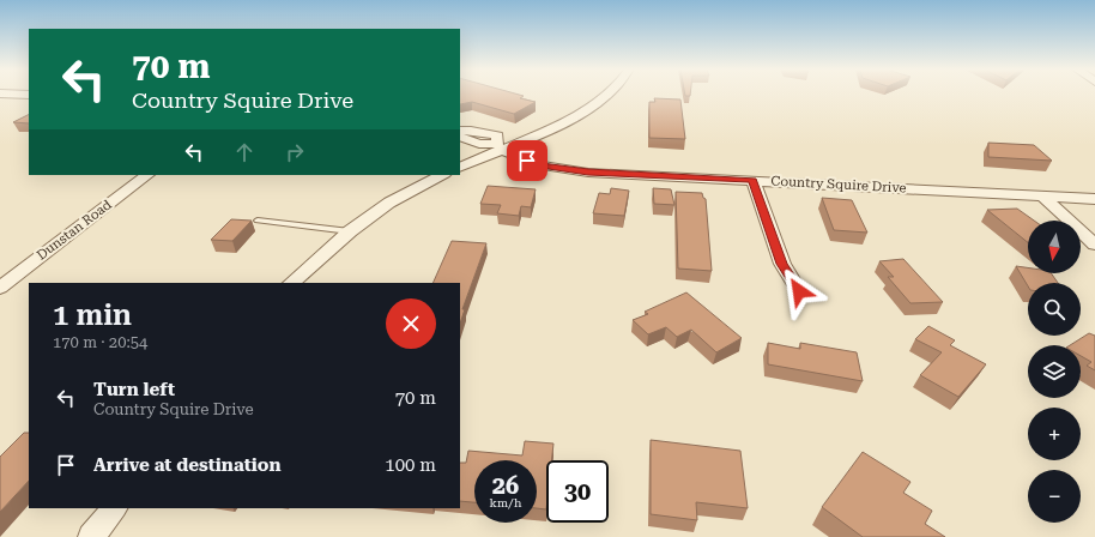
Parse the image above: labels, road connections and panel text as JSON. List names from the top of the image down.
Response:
{
  "streets": {
    "street": ["Country Squire Drive", "Dunstan Road"]
  },
  "north": "bottom",
  "page": {
    "turn": ["70 m", "Country Squire Drive"],
    "map_buttons": ["+", "−"],
    "heading": ["1 min", "170 m · 20:54"],
    "list": [
      {
        "name": "Turn left",
        "note": "Country Squire Drive",
        "value": "70 m"
      },
      {
        "name": "Arrive at destination",
        "value": "100 m"
      }
    ],
    "speed": "26 km/h",
    "limit": "30"
  }
}
